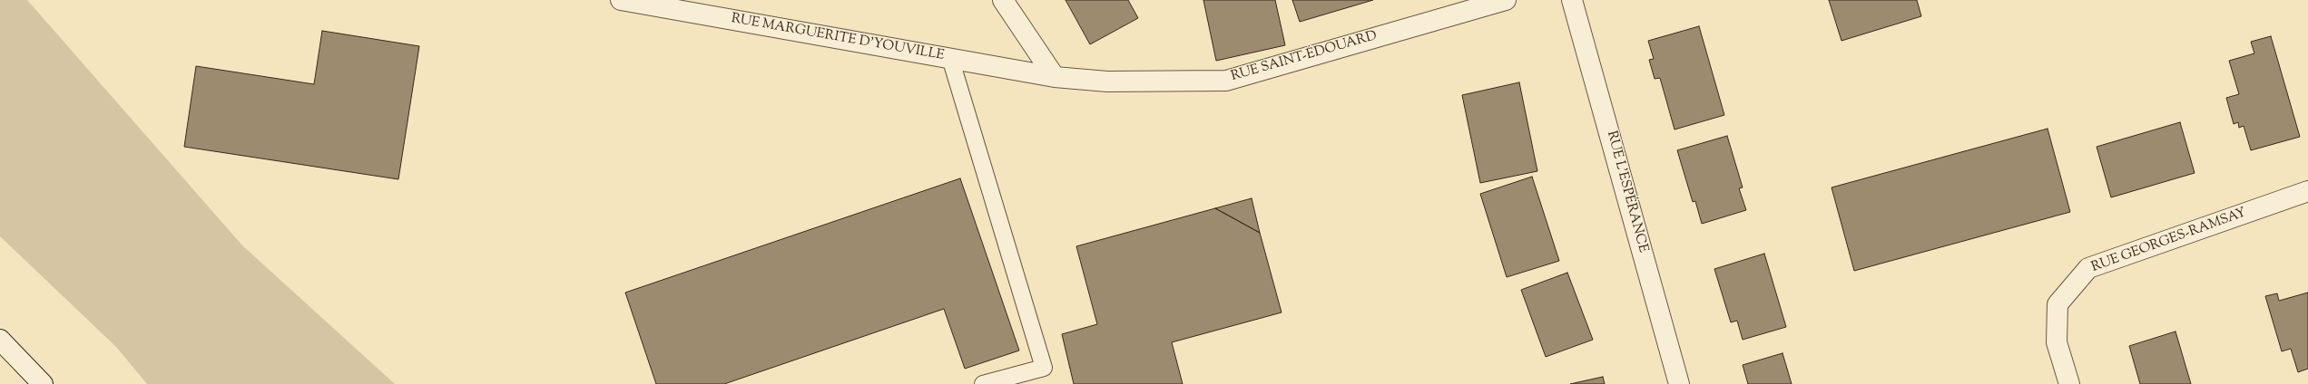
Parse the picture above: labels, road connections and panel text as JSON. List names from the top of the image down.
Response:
{
  "streets": {
    "street": [
      "RUE MARGUERITE D'YOUVILLE",
      "RUE SAINT-ÉDOUARD",
      "RUE L'ESPÉRANCE",
      "RUE GEORGES-RAMSAY"
    ]
  },
  "crossings": [
    ["RUE MARGUERITE D'YOUVILLE", "RUE SAINT-ÉDOUARD"]
  ]
}
